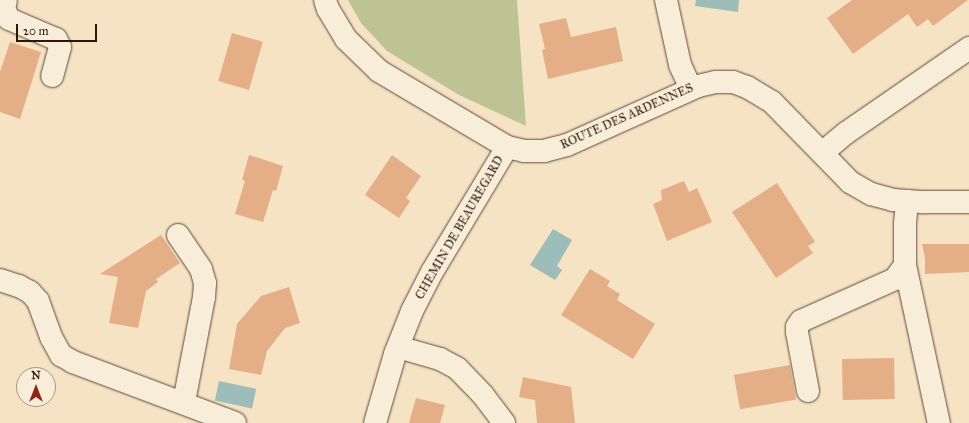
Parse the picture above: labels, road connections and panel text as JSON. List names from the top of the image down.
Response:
{
  "streets": {
    "street": ["ROUTE DES ARDENNES", "CHEMIN DE BEAUREGARD"]
  },
  "crossings": [
    ["ROUTE DES ARDENNES", "CHEMIN DE BEAUREGARD"]
  ],
  "scale_bar": "20 m",
  "north": "top"
}
